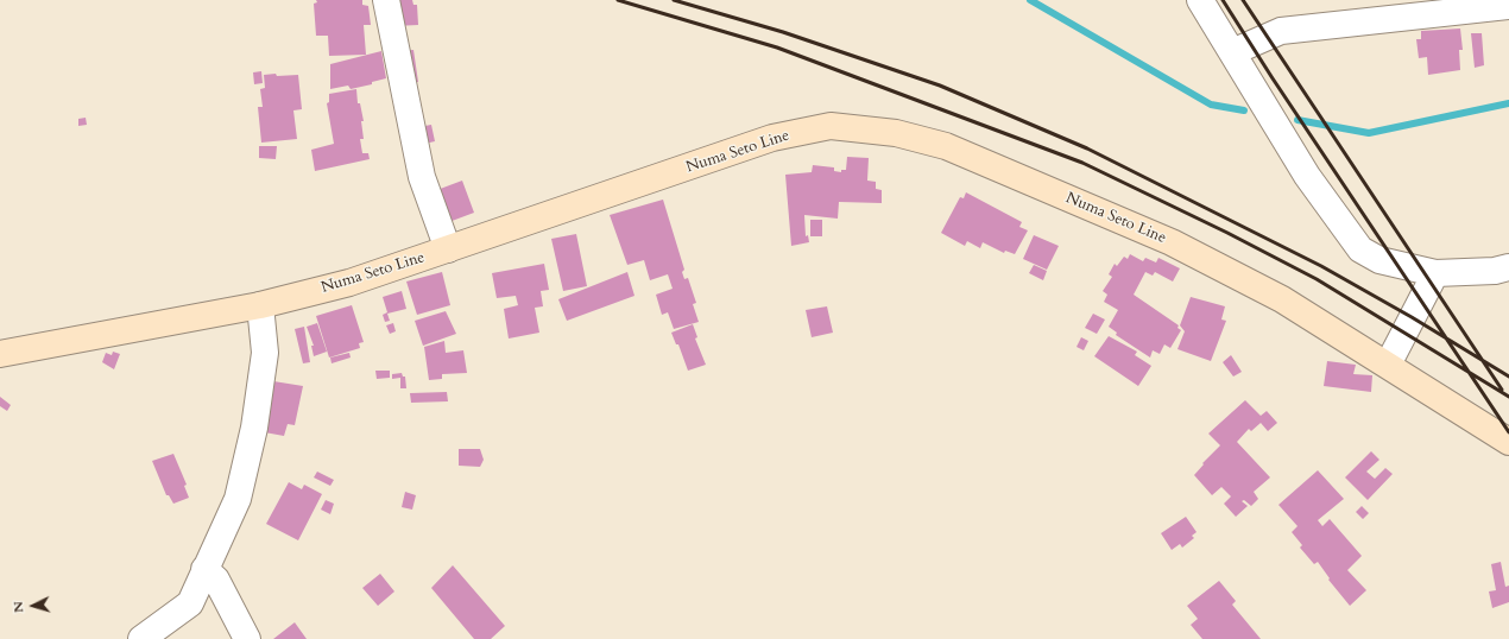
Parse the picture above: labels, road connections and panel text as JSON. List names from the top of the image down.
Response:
{
  "streets": {
    "main road": ["Numa Seto Line"]
  },
  "north": "left"
}
